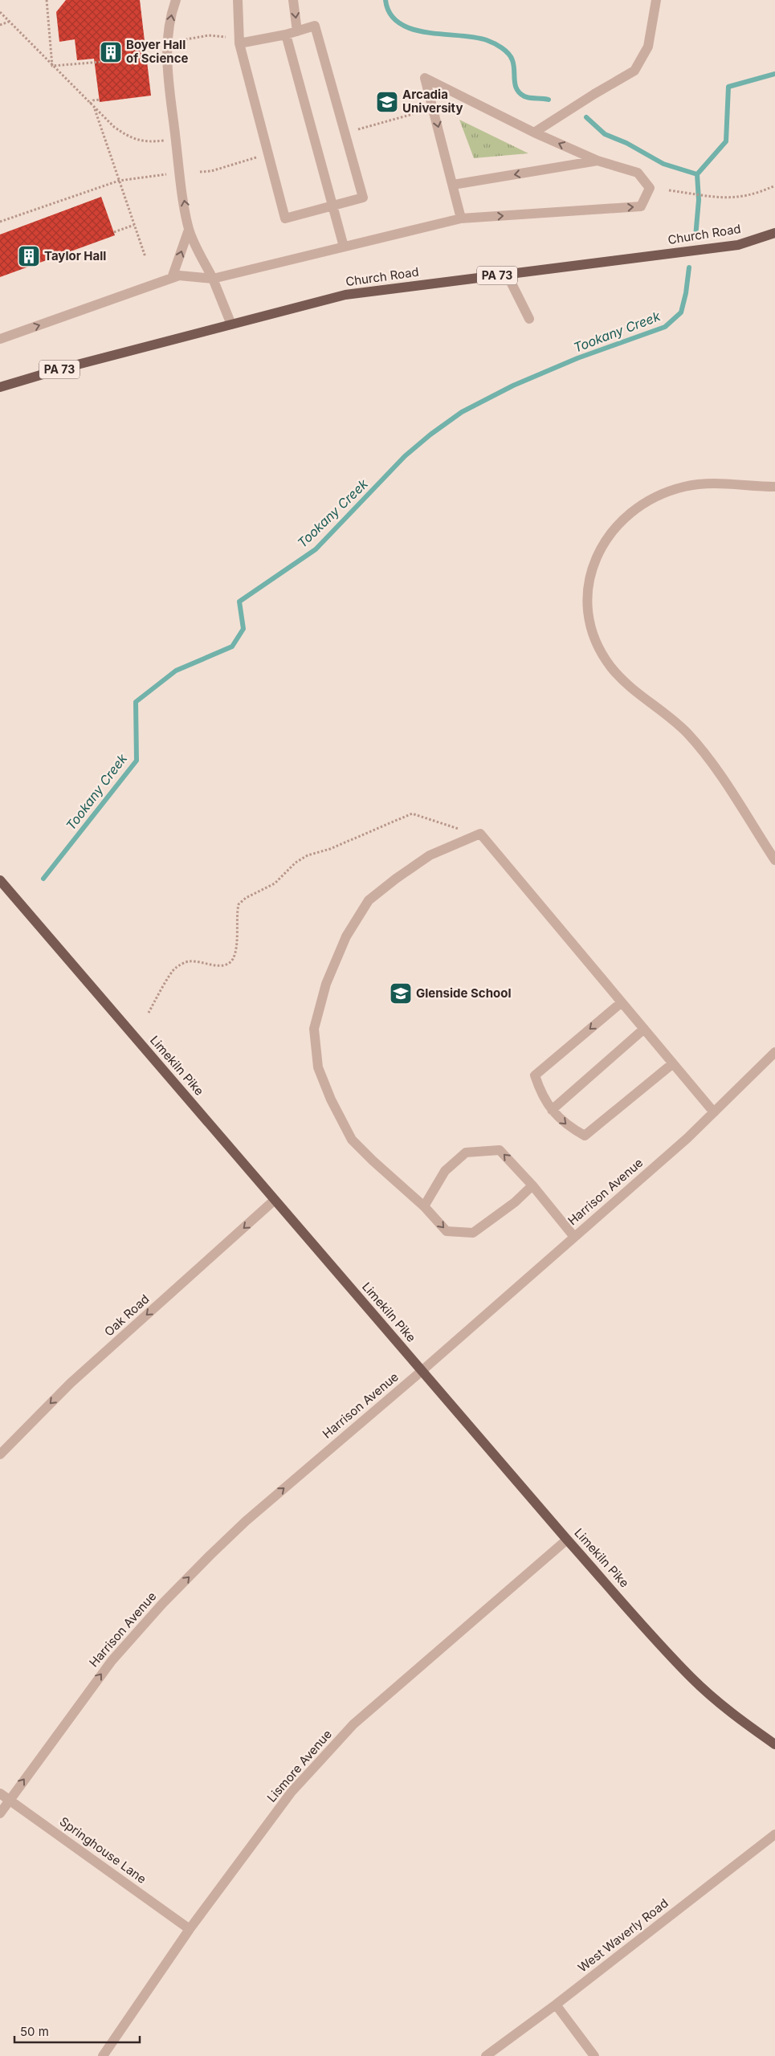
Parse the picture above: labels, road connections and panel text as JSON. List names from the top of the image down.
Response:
{
  "streets": {
    "main road": ["Church Road", "PA 73", "Limekiln Pike"],
    "street": [
      "Harrison Avenue",
      "Oak Road",
      "Lismore Avenue",
      "Springhouse Lane",
      "West Waverly Road"
    ]
  },
  "crossings": [
    ["Limekiln Pike", "Harrison Avenue"],
    ["Limekiln Pike", "Oak Road"],
    ["Limekiln Pike", "Lismore Avenue"],
    ["Harrison Avenue", "Springhouse Lane"],
    ["Lismore Avenue", "Springhouse Lane"]
  ],
  "one_way": ["Harrison Avenue", "Oak Road"],
  "water": ["Tookany Creek"],
  "places": {
    "building": ["Boyer Hall of Science", "Taylor Hall"],
    "school or university": ["Arcadia University", "Glenside School"]
  },
  "scale_bar": "50 m"
}
